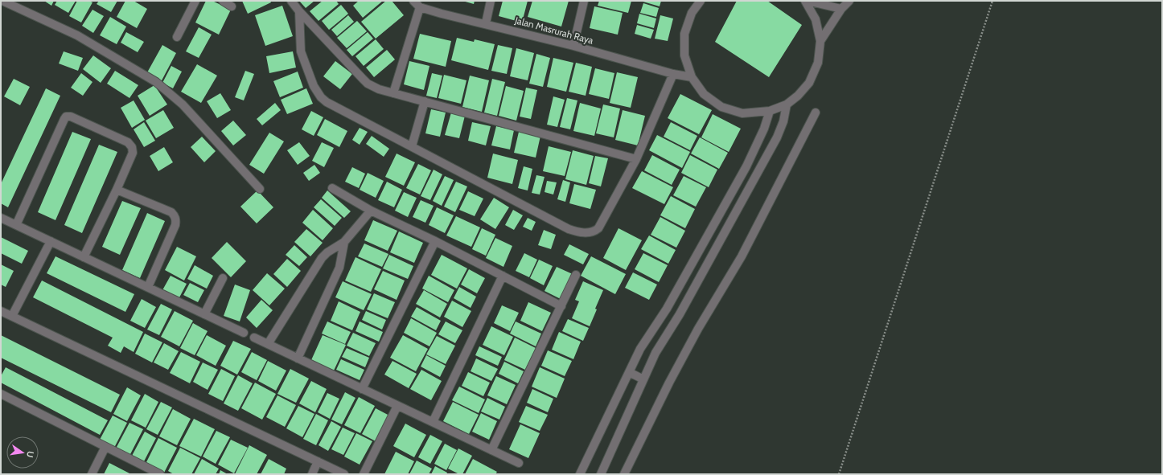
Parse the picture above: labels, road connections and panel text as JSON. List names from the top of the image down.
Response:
{
  "streets": {
    "street": ["Jalan Masrurah Raya"]
  },
  "north": "right"
}
